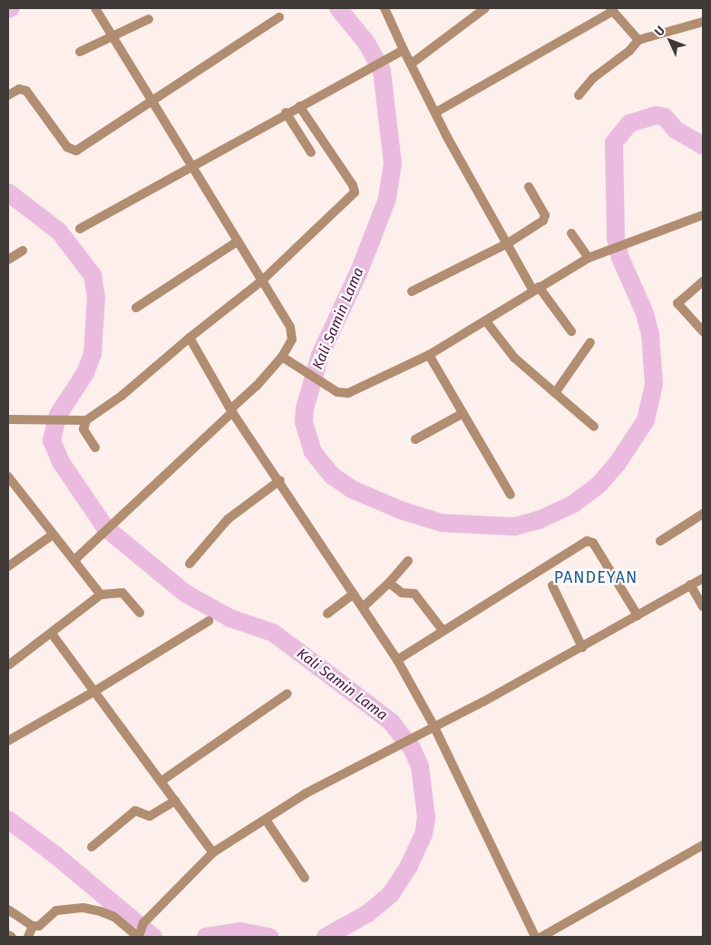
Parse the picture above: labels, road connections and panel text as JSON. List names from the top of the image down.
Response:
{
  "districts": ["PANDEYAN"],
  "water": ["Kali Samin Lama"],
  "north": "top left"
}
